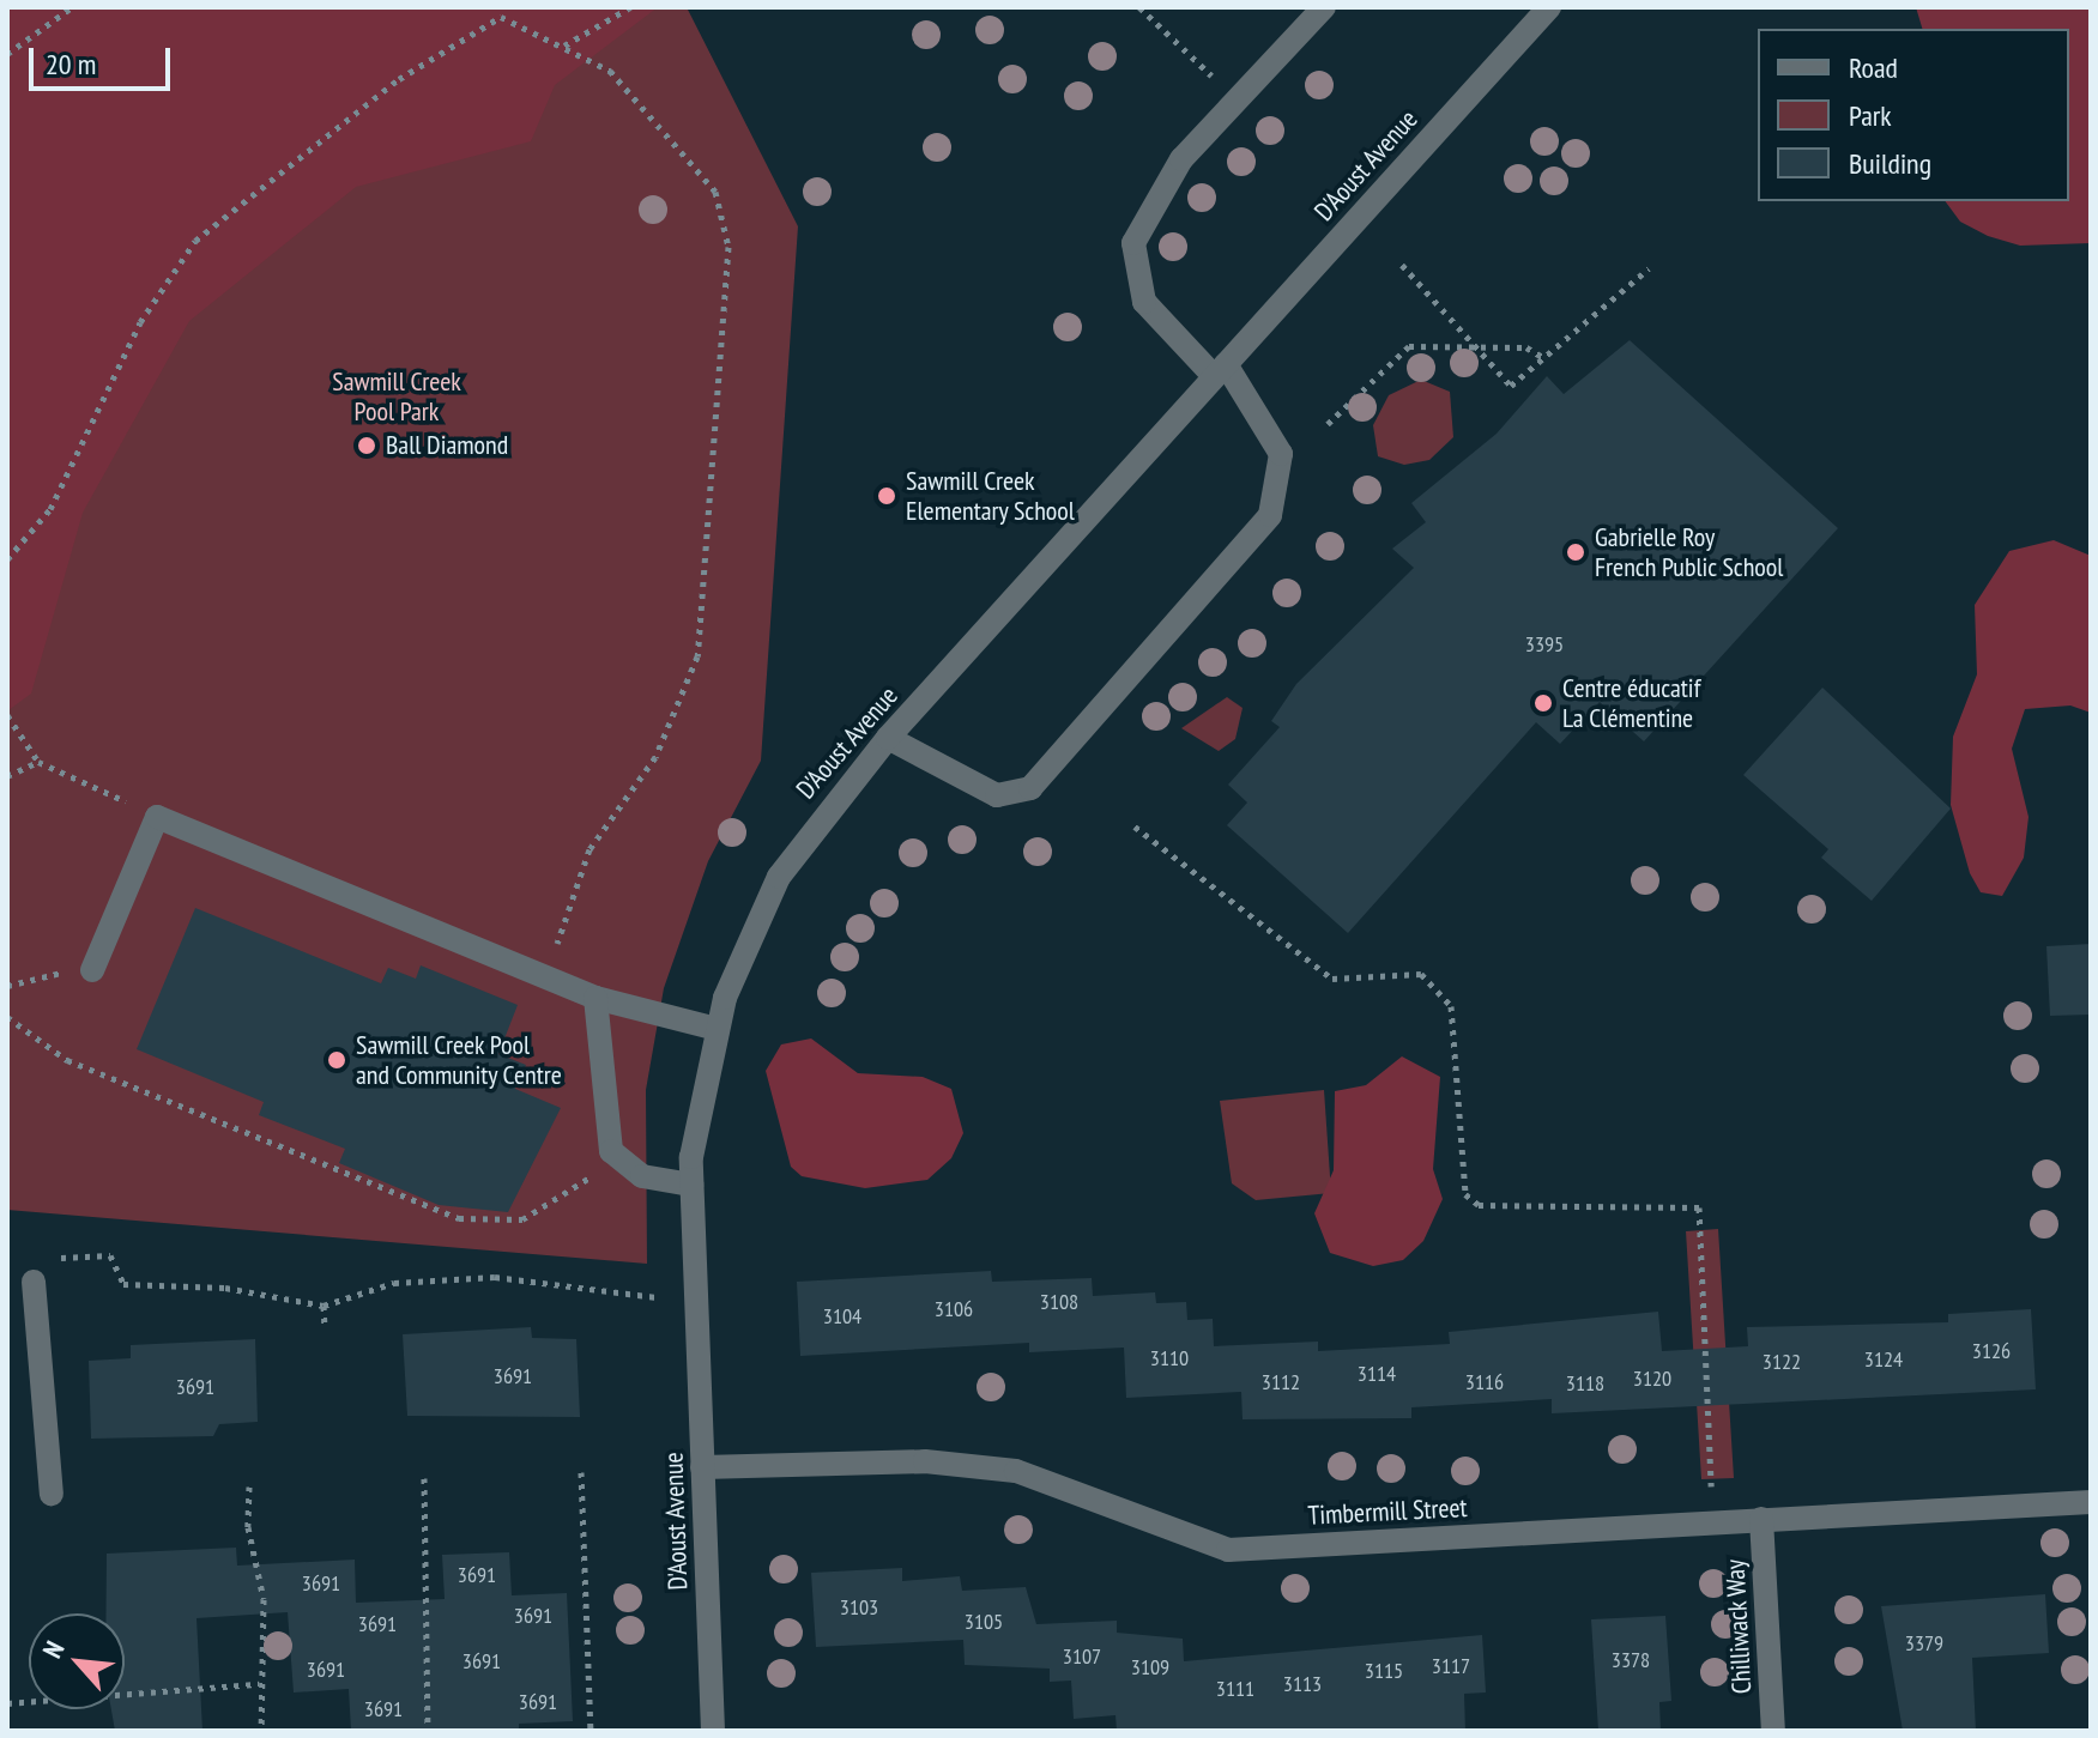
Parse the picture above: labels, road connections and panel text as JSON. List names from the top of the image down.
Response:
{
  "streets": {
    "street": ["D'Aoust Avenue", "Timbermill Street", "Chilliwack Way"]
  },
  "crossings": [
    ["D'Aoust Avenue", "Timbermill Street"],
    ["Timbermill Street", "Chilliwack Way"]
  ],
  "parks": ["Sawmill Creek Pool Park"],
  "places": [
    "Ball Diamond",
    "Sawmill Creek Elementary School",
    "Gabrielle Roy French Public School",
    "Centre éducatif La Clémentine",
    "Sawmill Creek Pool and Community Centre"
  ],
  "house_numbers": [
    "3395",
    "3108",
    "3106",
    "3104",
    "3126",
    "3110",
    "3124",
    "3122",
    "3114",
    "3691",
    "3120",
    "3112",
    "3116",
    "3118",
    "3691",
    "3691",
    "3691",
    "3103",
    "3691",
    "3105",
    "3691",
    "3379",
    "3107",
    "3378",
    "3691",
    "3117",
    "3109",
    "3691",
    "3115",
    "3113",
    "3111",
    "3691",
    "3691"
  ],
  "legend": ["Road", "Park", "Building"],
  "scale_bar": "20 m",
  "north": "top left"
}
